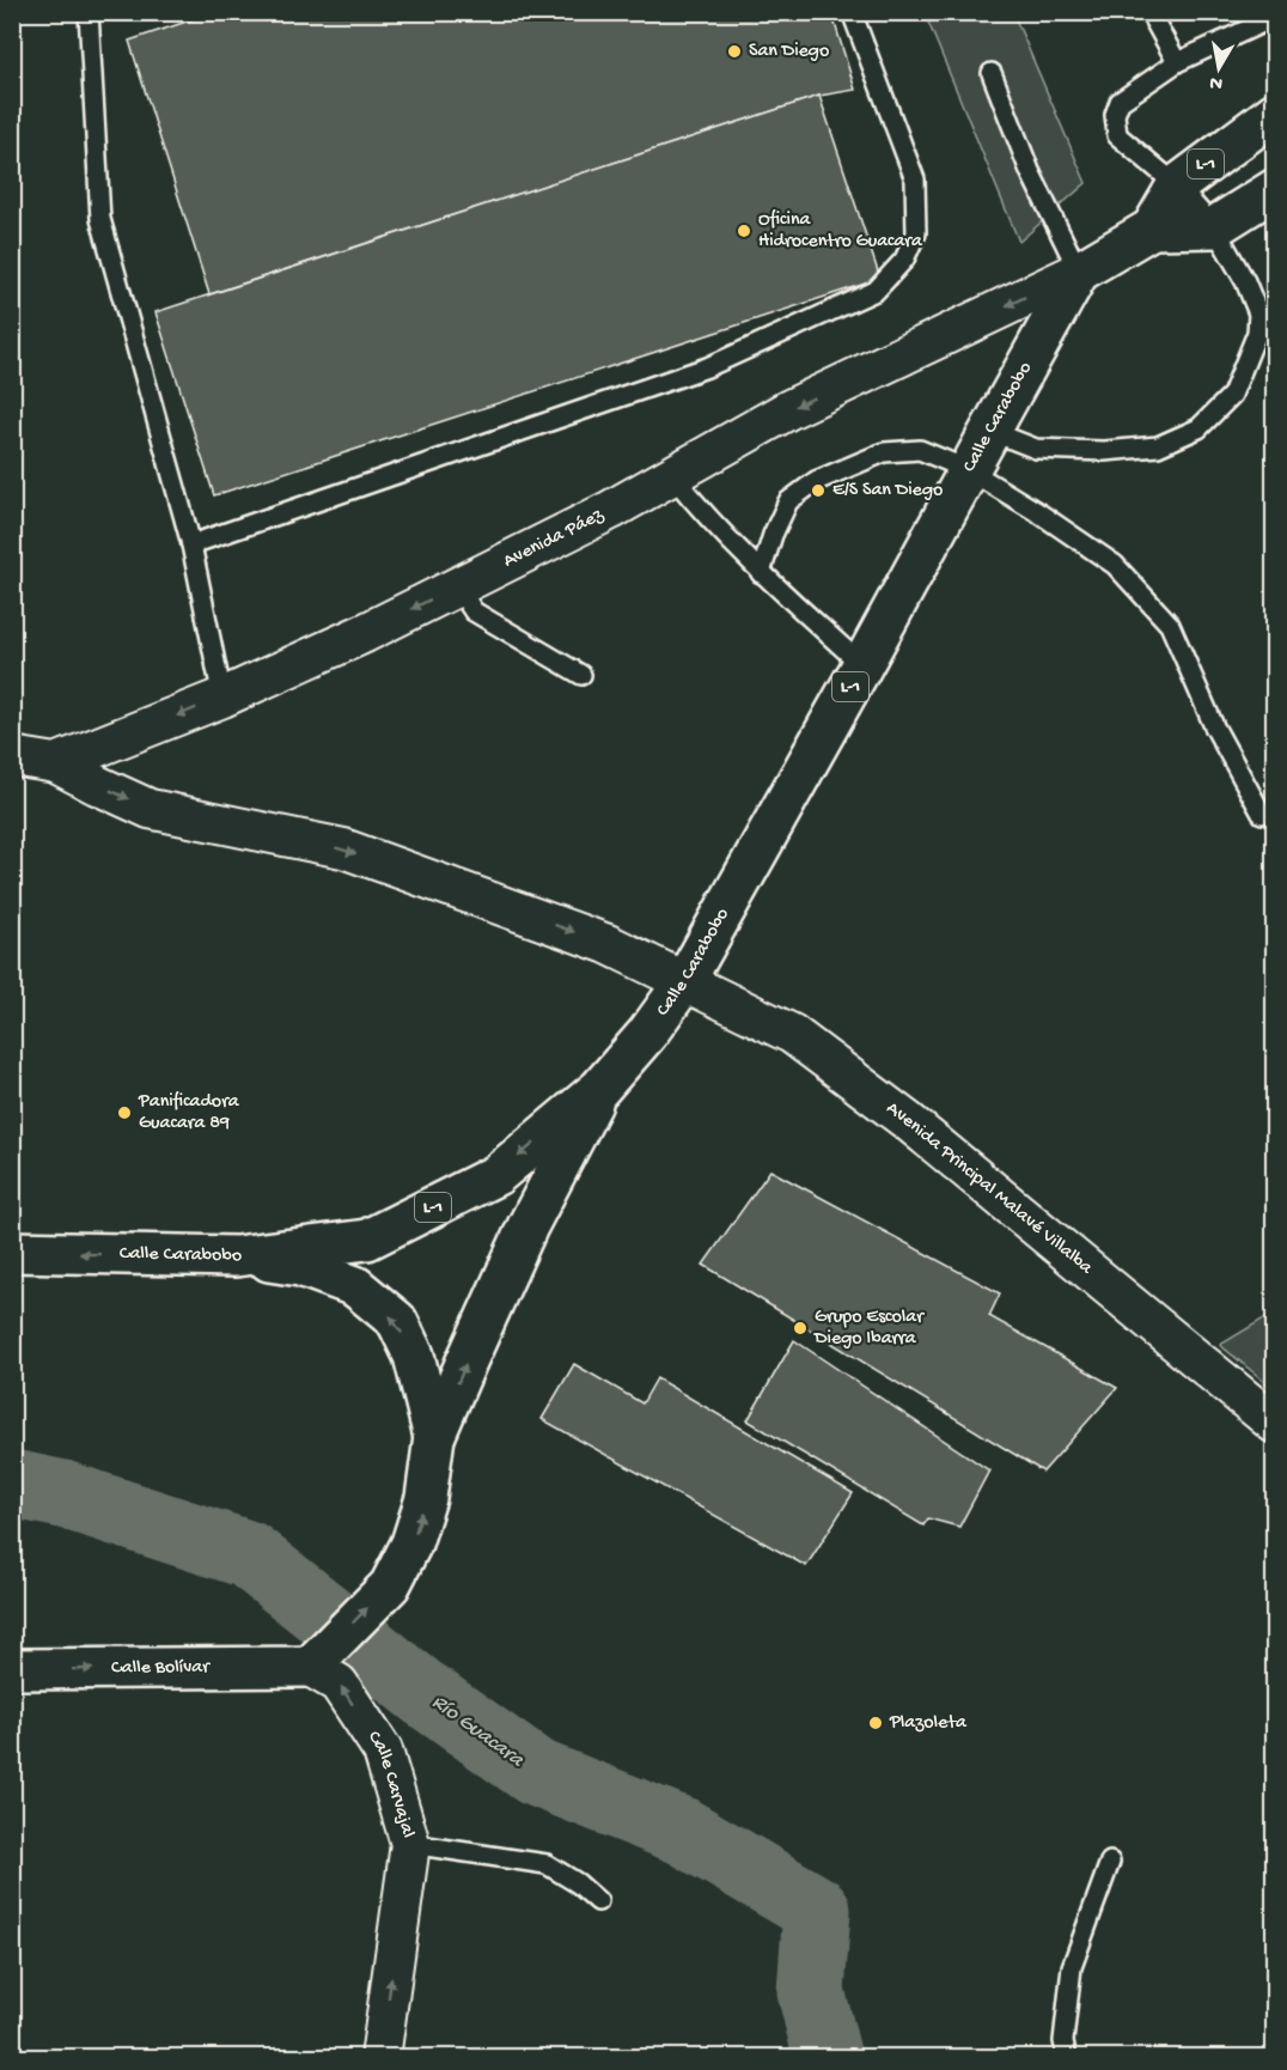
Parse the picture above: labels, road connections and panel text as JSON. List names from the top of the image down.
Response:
{
  "streets": {
    "main road": ["L-1", "Calle Carabobo", "Calle Bolívar"],
    "street": ["Avenida Páez", "Avenida Principal Malavé Villalba", "Calle Carvajal"]
  },
  "crossings": [
    ["L-1", "Calle Carabobo"],
    ["L-1", "Avenida Páez"],
    ["L-1", "Calle Bolívar"],
    ["L-1", "Calle Carvajal"],
    ["Calle Carabobo", "Avenida Páez"],
    ["Calle Carabobo", "Avenida Principal Malavé Villalba"],
    ["Avenida Páez", "Avenida Principal Malavé Villalba"],
    ["Calle Bolívar", "Calle Carvajal"]
  ],
  "one_way": [
    "Calle Carabobo",
    "Avenida Páez",
    "Avenida Principal Malavé Villalba",
    "Calle Bolívar",
    "Calle Carvajal"
  ],
  "water": ["Río Guacara"],
  "places": [
    "San Diego",
    "Oficina Hidrocentro Guacara",
    "E/S San Diego",
    "Panificadora Guacara 89",
    "Grupo Escolar Diego Ibarra",
    "Plazoleta"
  ],
  "north": "bottom"
}
